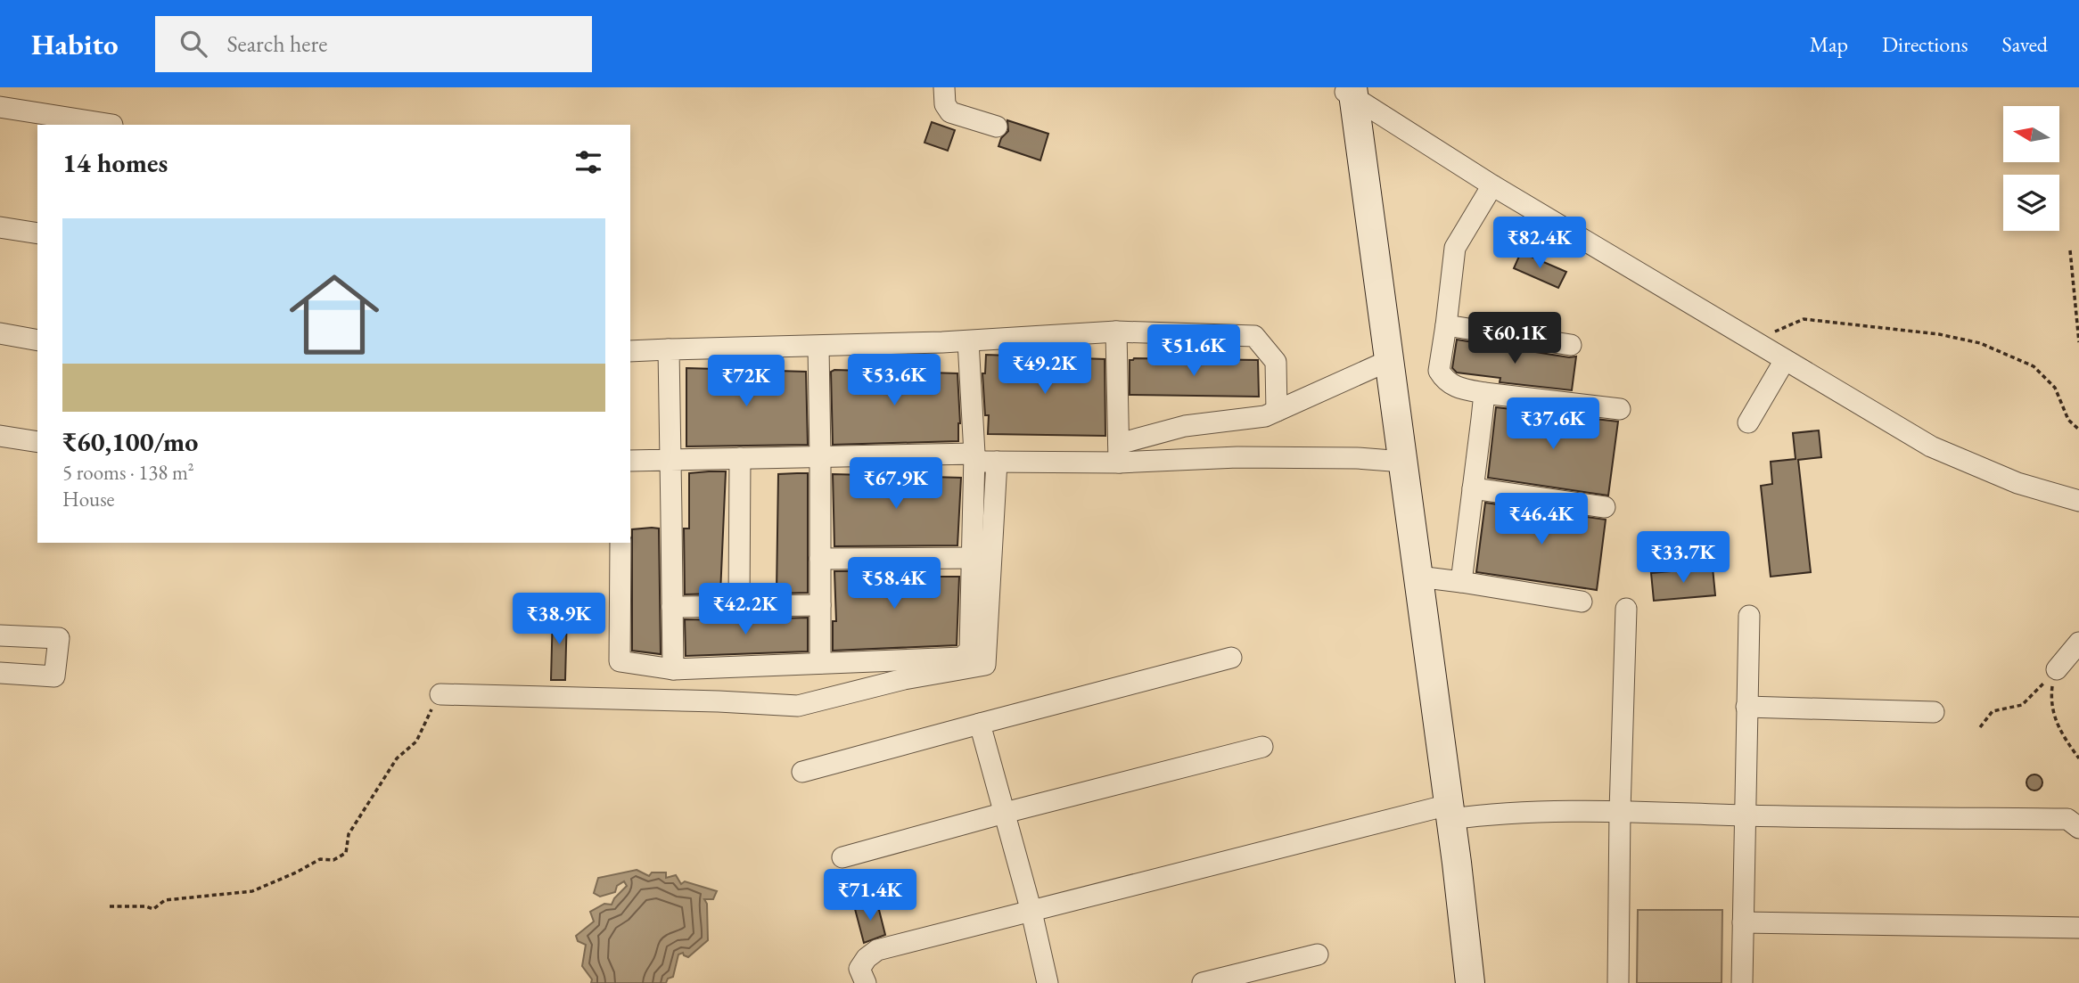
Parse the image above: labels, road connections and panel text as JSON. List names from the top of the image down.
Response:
{
  "north": "left",
  "page": {
    "header": "Habito",
    "search": "Search here",
    "nav": ["Map", "Directions", "Saved"],
    "heading": "14 homes",
    "list": [
      {
        "name": "₹60,100/mo",
        "note": "5 rooms · 138 m² · House"
      }
    ],
    "price": [
      "₹82.4K",
      "₹60.1K",
      "₹51.6K",
      "₹49.2K",
      "₹53.6K",
      "₹72K",
      "₹37.6K",
      "₹67.9K",
      "₹46.4K",
      "₹33.7K",
      "₹58.4K",
      "₹42.2K",
      "₹38.9K",
      "₹71.4K"
    ]
  }
}
